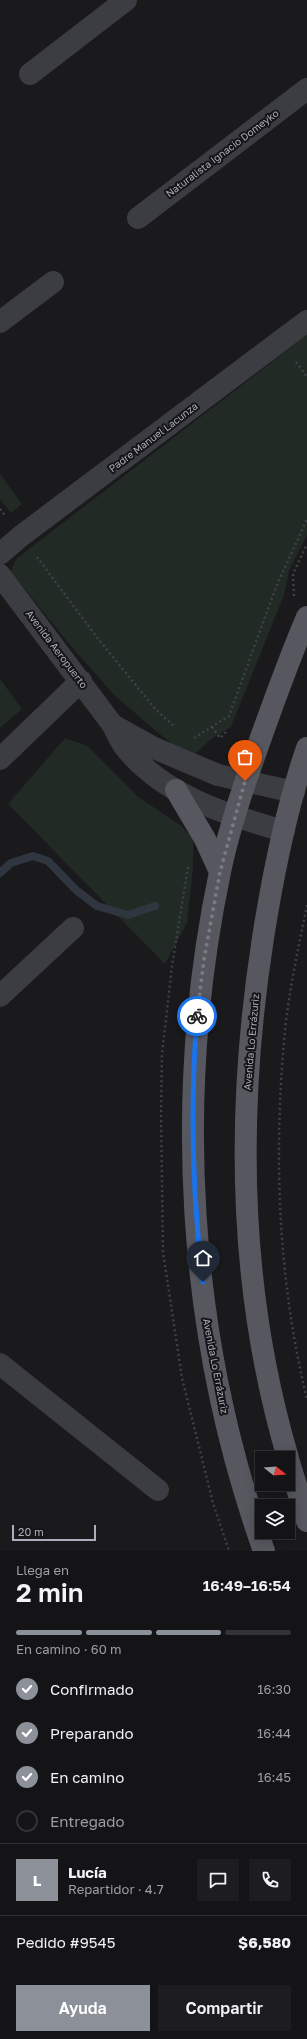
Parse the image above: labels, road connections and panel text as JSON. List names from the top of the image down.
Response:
{
  "streets": {
    "main road": ["Avenida Lo Errázuriz"],
    "street": ["Naturalista Ignacio Domeyko", "Padre Manuel Lacunza", "Avenida Aeropuerto"]
  },
  "crossings": [
    ["Avenida Aeropuerto", "Avenida Lo Errázuriz"]
  ],
  "scale_bar": "20 m",
  "north": "right",
  "page": {
    "scale": "20 m",
    "heading": ["2 min", "Llega en", "16:49–16:54"],
    "panel": [
      "Lucía",
      "Repartidor · 4.7",
      "Pedido #9545",
      "$6,580"
    ],
    "bar": "En camino · 60 m",
    "list": [
      ["Confirmado", "16:30"],
      ["Preparando", "16:44"],
      ["En camino", "16:45"],
      "Entregado"
    ],
    "round": "L",
    "buttons": ["Ayuda", "Compartir"]
  }
}
